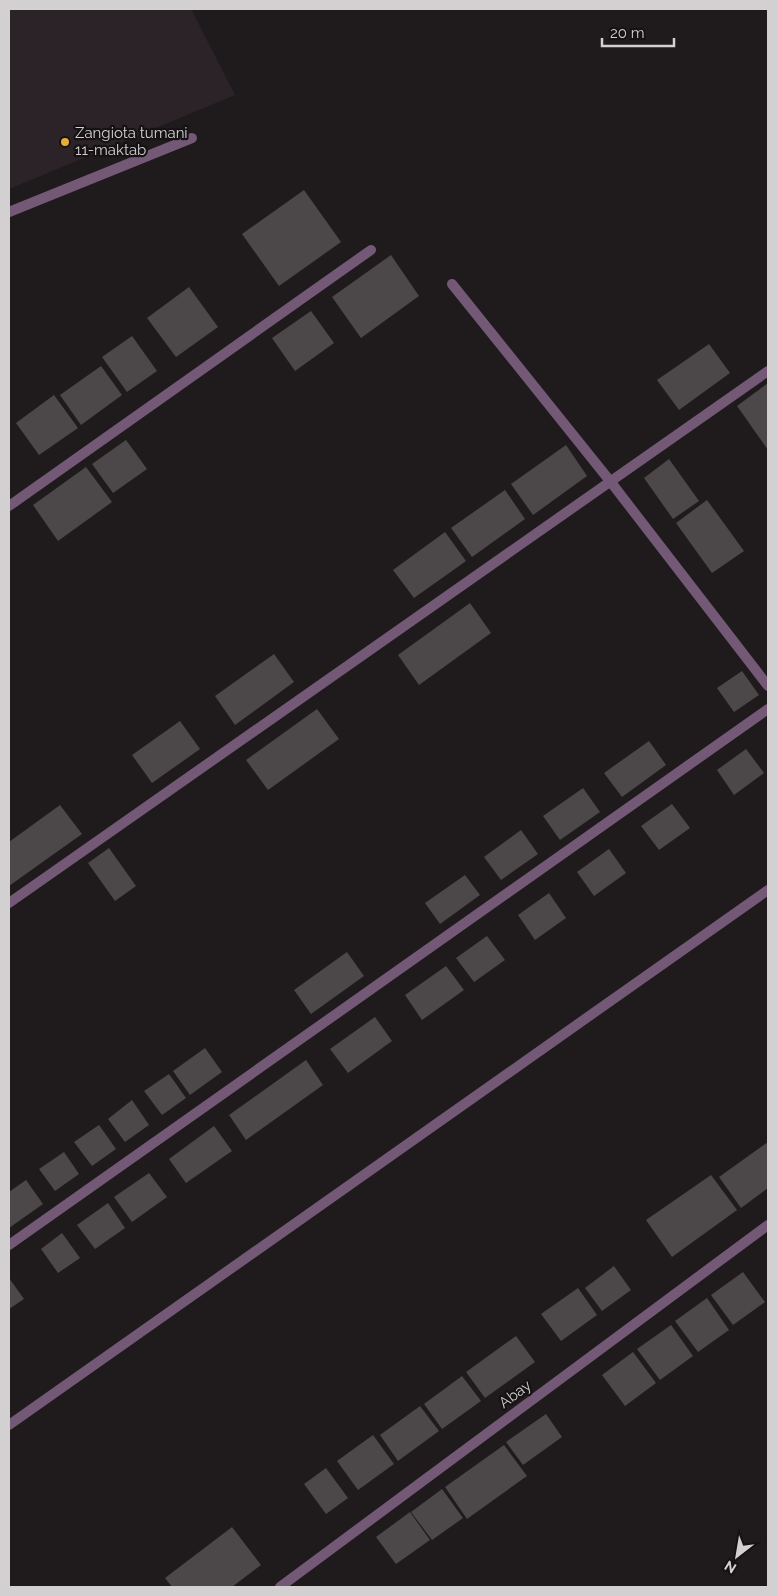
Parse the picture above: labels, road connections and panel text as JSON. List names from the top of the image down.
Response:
{
  "streets": {
    "street": ["Abay"]
  },
  "places": ["Zangiota tumani 11-maktab"],
  "scale_bar": "20 m",
  "north": "bottom left"
}
